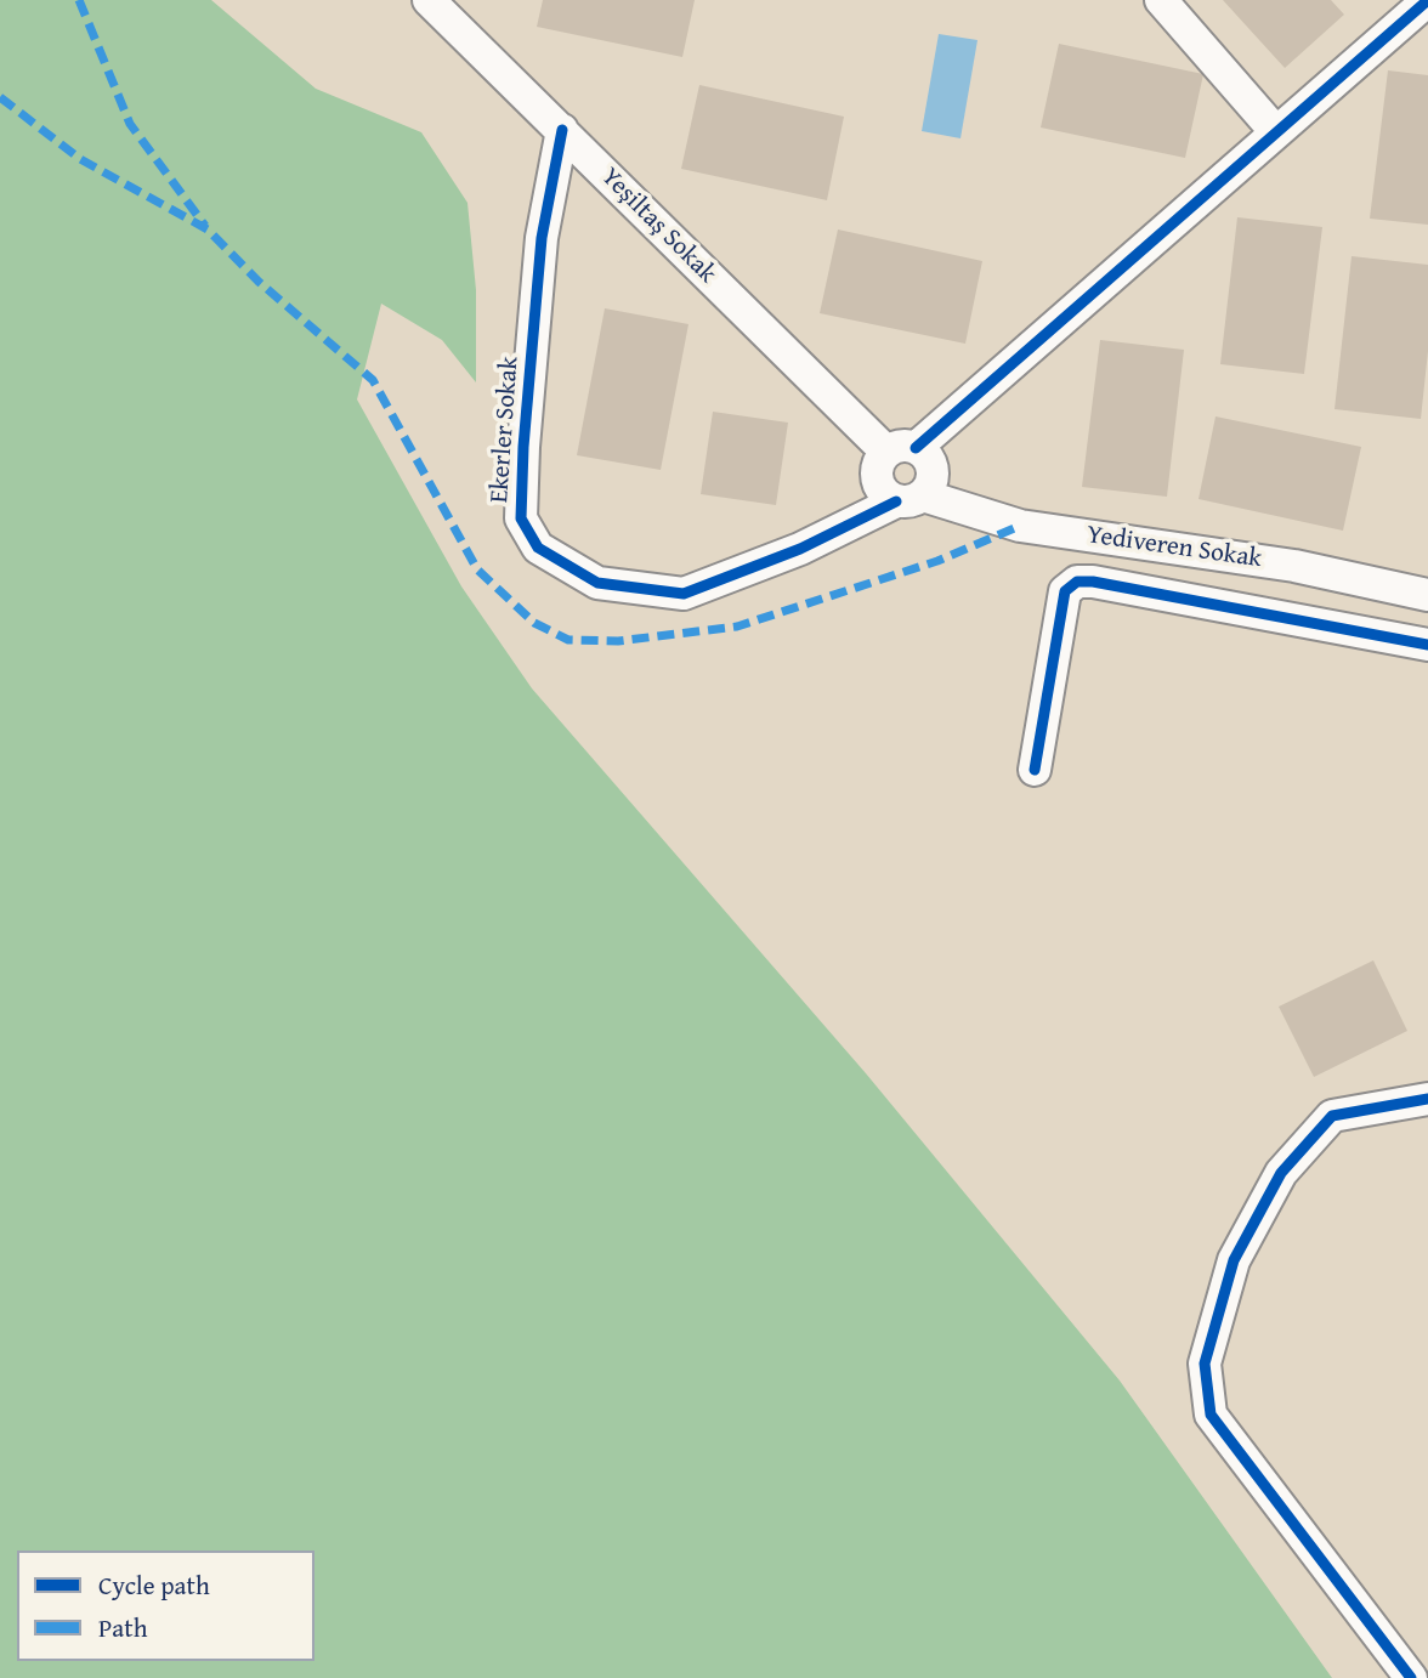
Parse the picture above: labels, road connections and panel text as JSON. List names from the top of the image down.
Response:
{
  "streets": {
    "street": ["Yeşiltaş Sokak", "Ekerler Sokak", "Yediveren Sokak"]
  },
  "crossings": [
    ["Yeşiltaş Sokak", "Ekerler Sokak"],
    ["Yeşiltaş Sokak", "Yediveren Sokak"],
    ["Ekerler Sokak", "Yediveren Sokak"]
  ],
  "legend": ["Cycle path", "Path"]
}
